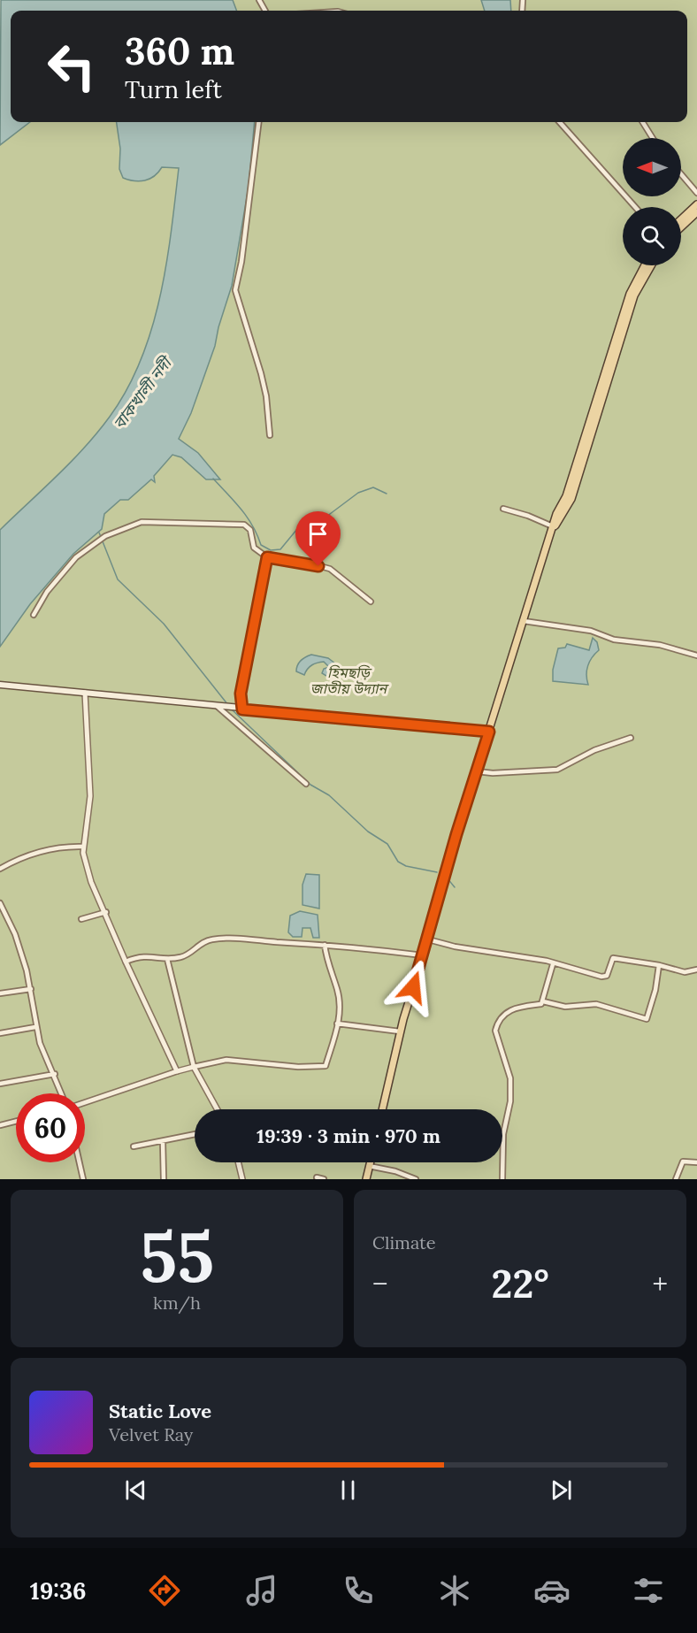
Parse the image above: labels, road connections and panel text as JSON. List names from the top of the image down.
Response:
{
  "water": ["বাকখালী নদী"],
  "parks": ["হিমছড়ি জাতীয় উদ্যান"],
  "north": "left",
  "page": {
    "turn": ["360 m", "Turn left"],
    "limit": "60",
    "trip": "19:39 · 3 min · 970 m",
    "tile": [
      ["55", "km/h"],
      "Climate"
    ],
    "heat": ["−", "22°", "+"],
    "song": ["Static Love", "Velvet Ray"],
    "tabs": "19:36"
  }
}
